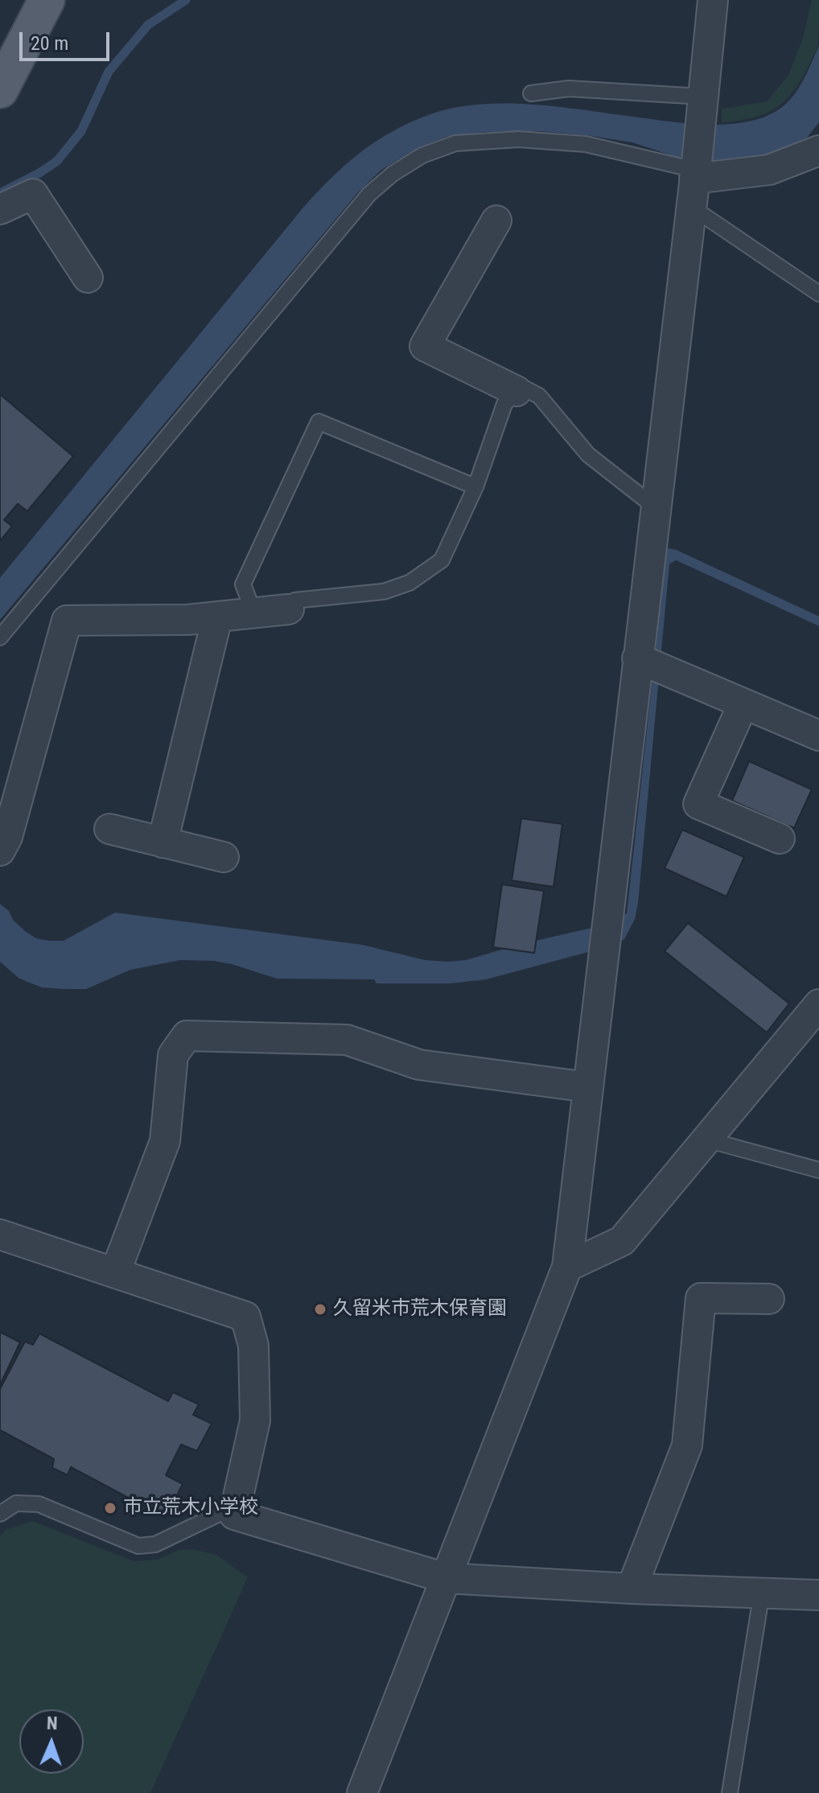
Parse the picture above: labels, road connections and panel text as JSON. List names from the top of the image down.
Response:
{
  "places": ["久留米市荒木保育園", "市立荒木小学校"],
  "scale_bar": "20 m",
  "north": "top"
}
